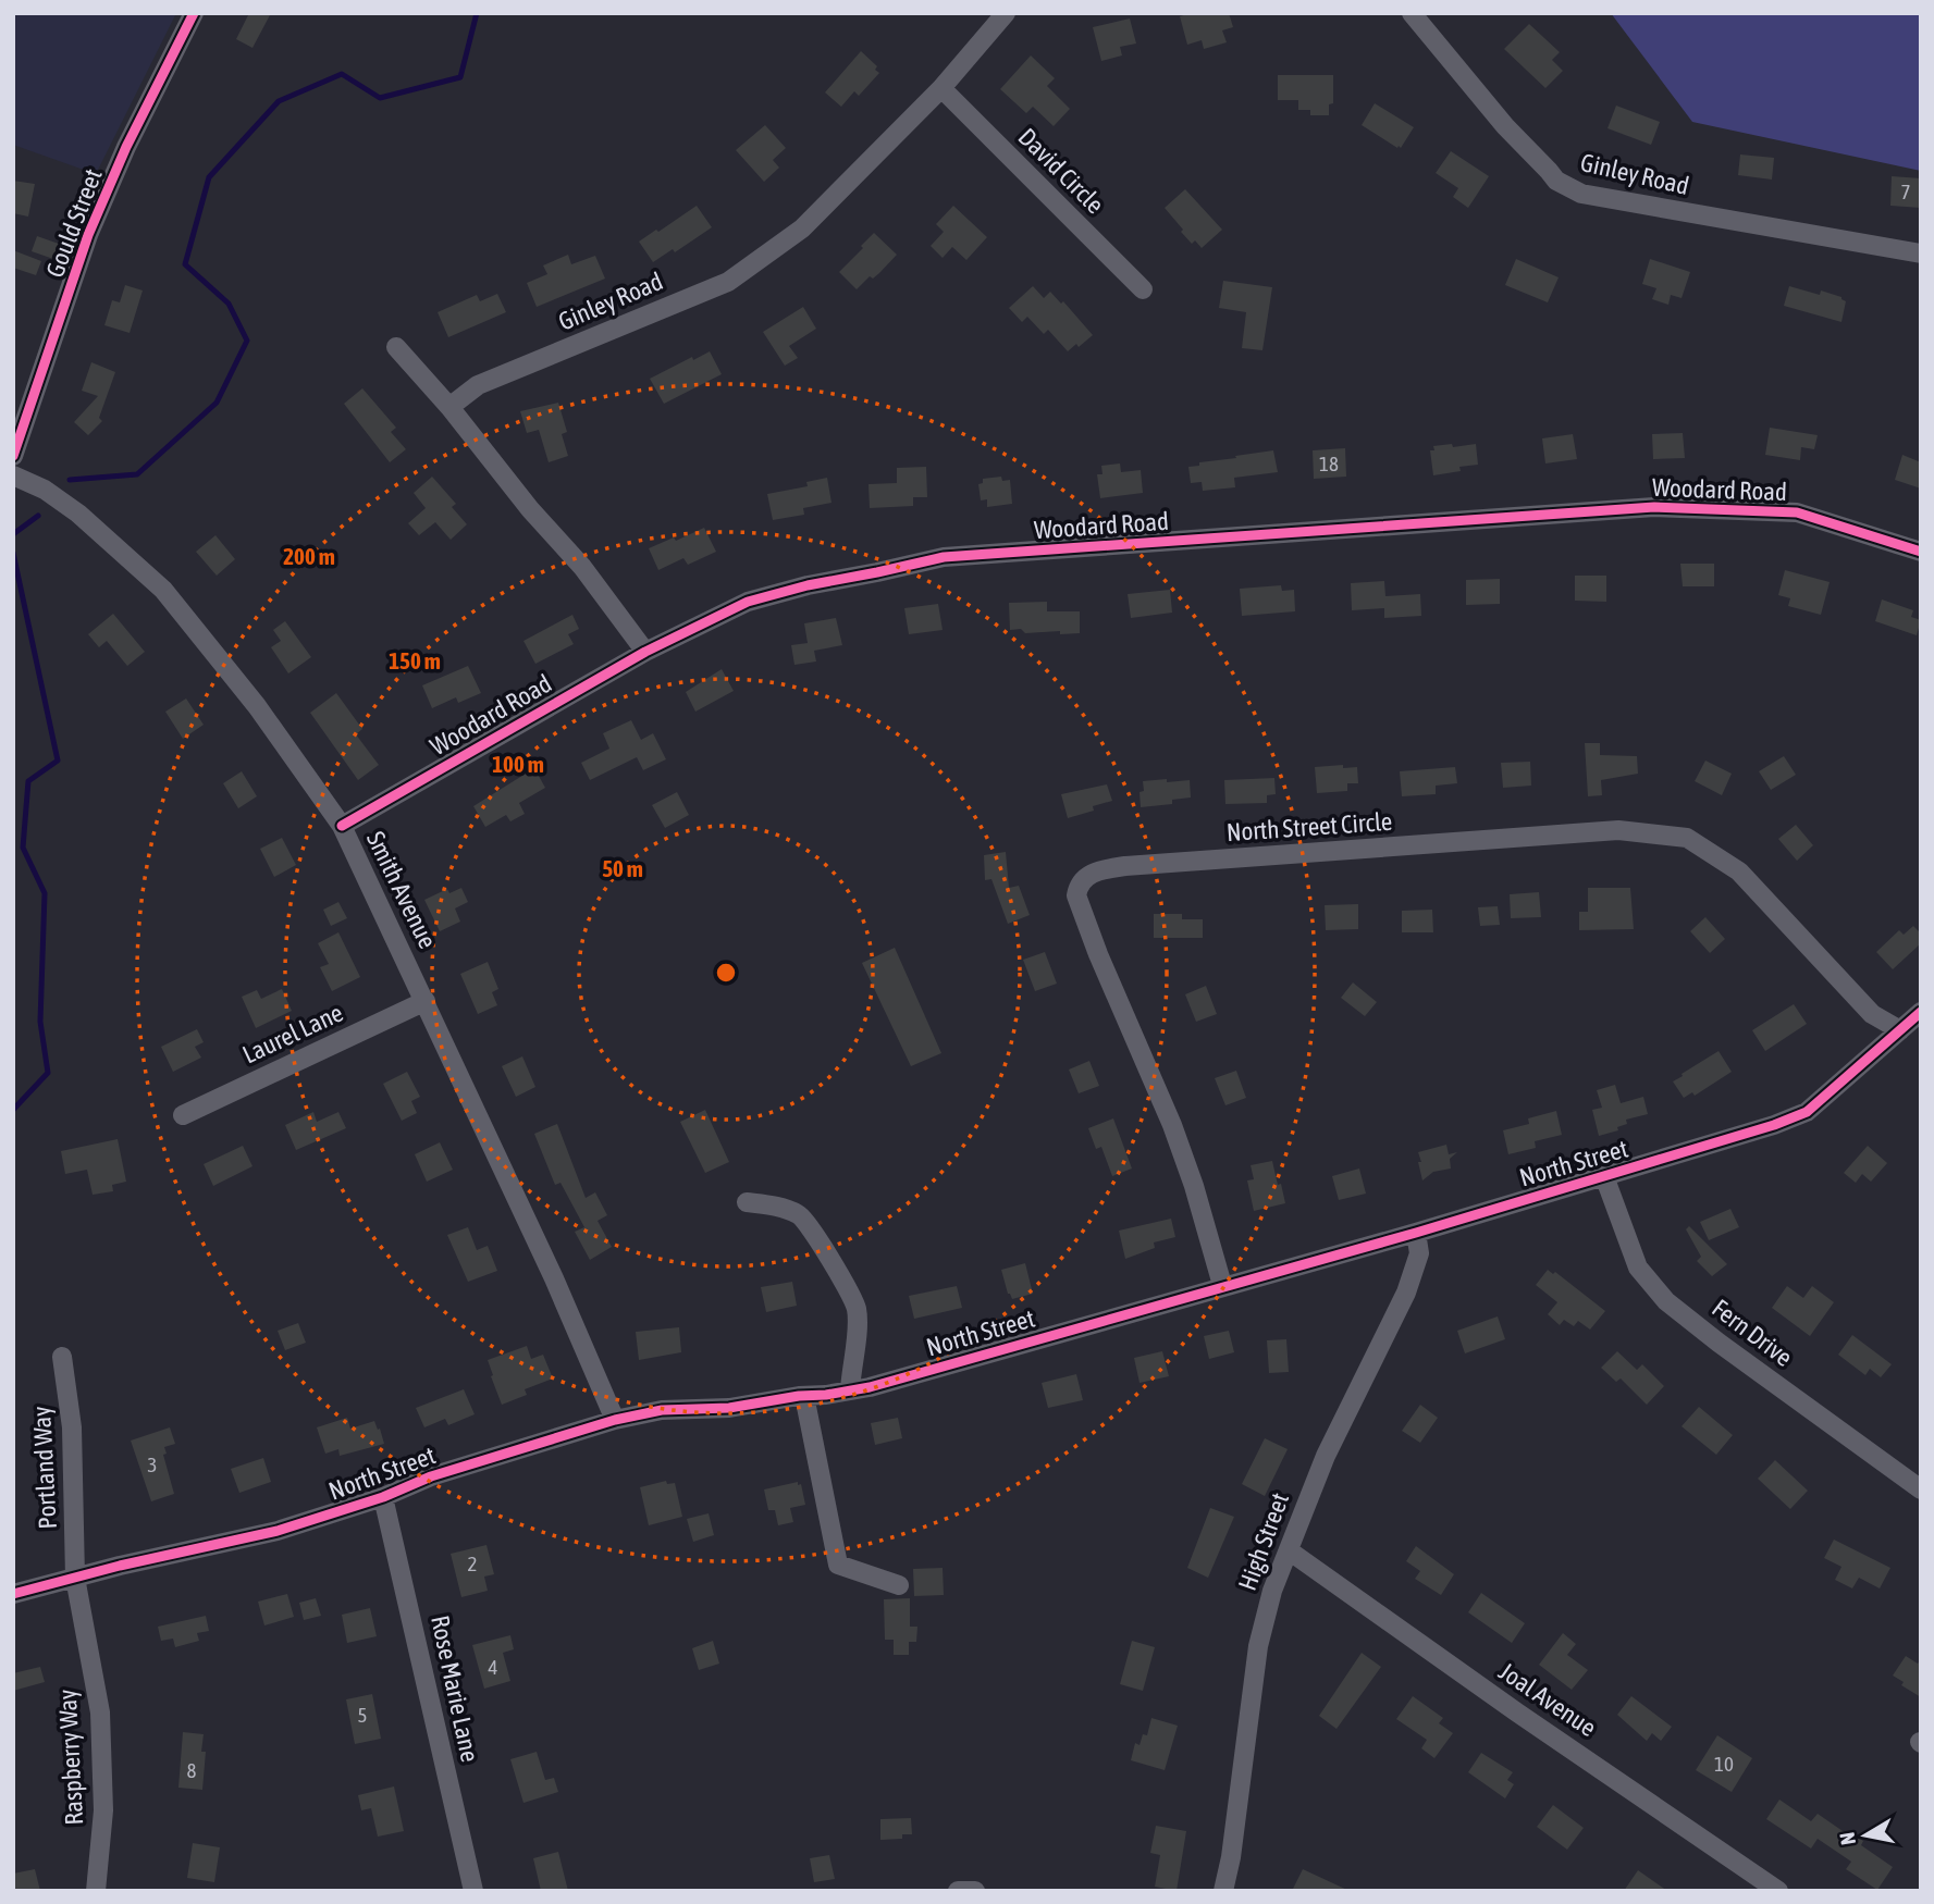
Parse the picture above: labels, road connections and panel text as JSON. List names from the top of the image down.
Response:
{
  "streets": {
    "street": [
      "David Circle",
      "Ginley Road",
      "Gould Street",
      "Woodard Road",
      "North Street Circle",
      "Smith Avenue",
      "Laurel Lane",
      "North Street",
      "Fern Drive",
      "Portland Way",
      "High Street",
      "Rose Marie Lane",
      "Joal Avenue",
      "Raspberry Way"
    ]
  },
  "crossings": [
    ["David Circle", "Ginley Road"],
    ["Woodard Road", "Smith Avenue"],
    ["North Street Circle", "North Street"],
    ["Smith Avenue", "Laurel Lane"],
    ["Smith Avenue", "North Street"],
    ["North Street", "Fern Drive"],
    ["North Street", "Portland Way"],
    ["North Street", "High Street"],
    ["North Street", "Rose Marie Lane"],
    ["North Street", "Raspberry Way"],
    ["Portland Way", "Raspberry Way"],
    ["High Street", "Joal Avenue"]
  ],
  "house_numbers": [
    "7",
    "18",
    "3",
    "2",
    "4",
    "5",
    "10",
    "8"
  ],
  "north": "left",
  "rings": [
    "200 m",
    "150 m",
    "100 m",
    "50 m"
  ]
}
